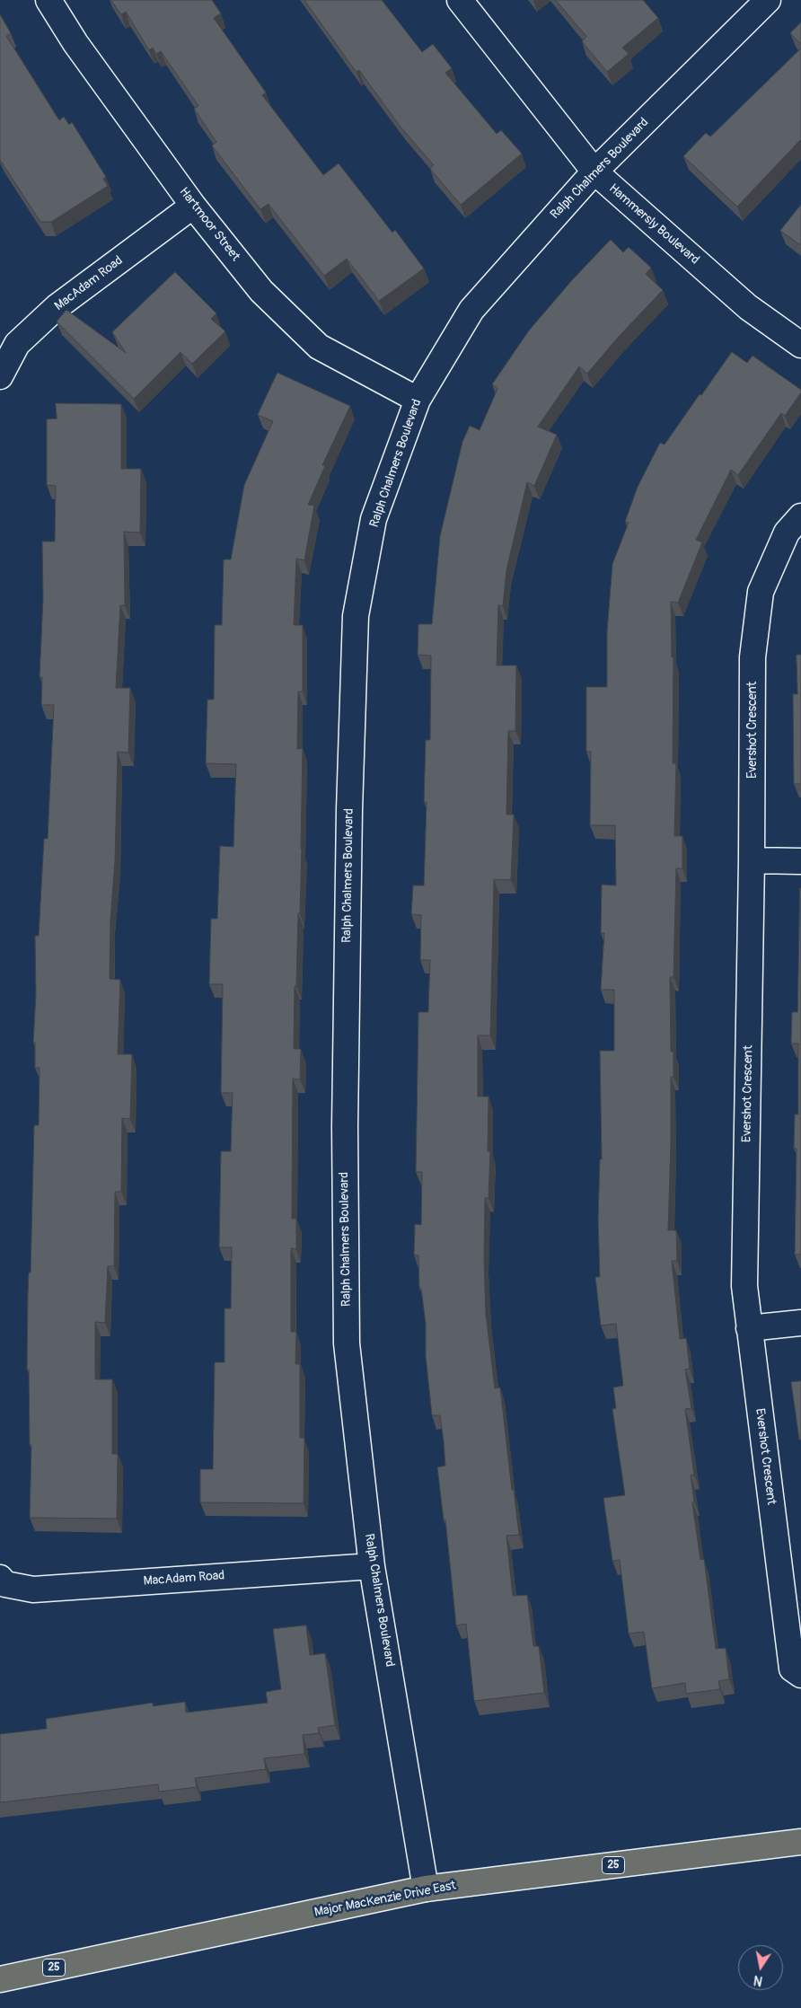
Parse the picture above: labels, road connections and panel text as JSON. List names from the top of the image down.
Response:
{
  "streets": {
    "main road": ["25", "Major MacKenzie Drive East"],
    "street": [
      "Ralph Chalmers Boulevard",
      "Hartmoor Street",
      "Hammersly Boulevard",
      "MacAdam Road",
      "Evershot Crescent"
    ]
  },
  "crossings": [
    ["Ralph Chalmers Boulevard", "Hartmoor Street"],
    ["Ralph Chalmers Boulevard", "Hammersly Boulevard"],
    ["Ralph Chalmers Boulevard", "MacAdam Road"],
    ["Ralph Chalmers Boulevard", "Major MacKenzie Drive East"],
    ["Hartmoor Street", "MacAdam Road"]
  ],
  "north": "bottom"
}
